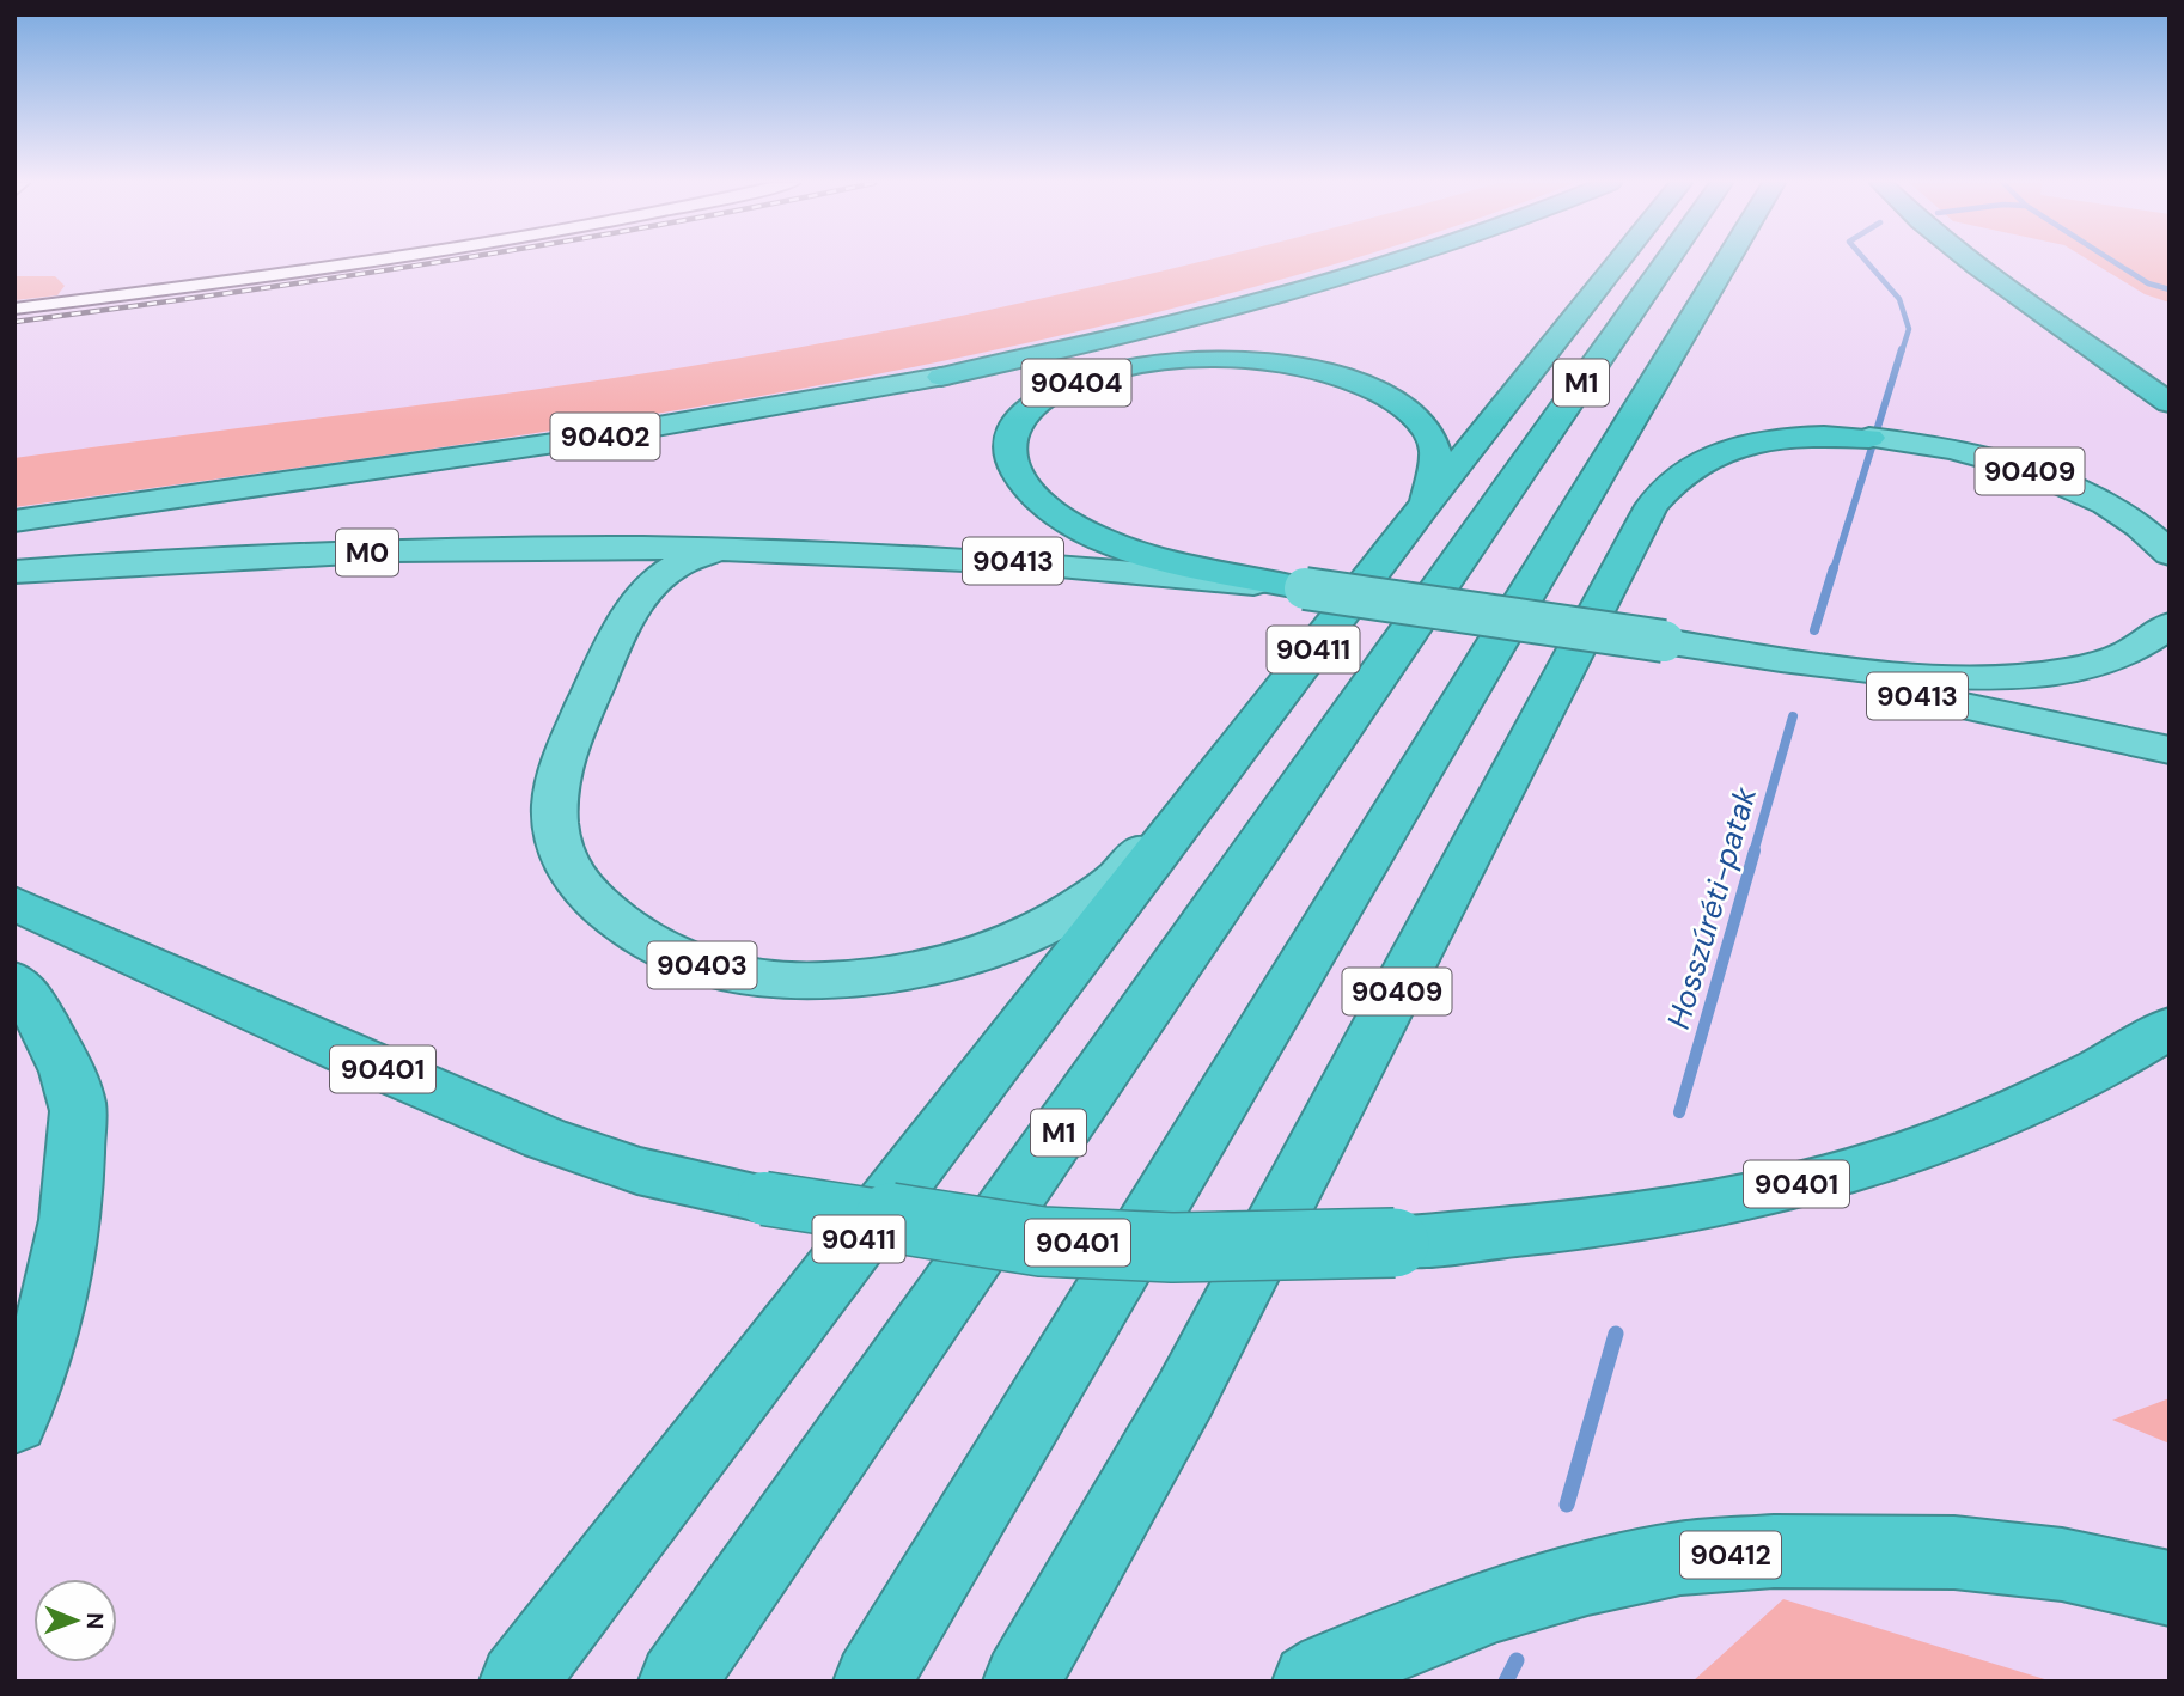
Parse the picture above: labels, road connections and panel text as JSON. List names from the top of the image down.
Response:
{
  "streets": {
    "highway": [
      "90404",
      "M1",
      "90402",
      "90409",
      "M0",
      "90413",
      "90411",
      "90403",
      "90401",
      "90412"
    ]
  },
  "crossings": [
    ["90404", "90413"],
    ["90404", "90411"],
    ["M0", "90413"],
    ["M0", "90403"],
    ["90413", "90403"],
    ["90411", "90403"]
  ],
  "water": ["Hosszúréti-patak"],
  "north": "right"
}
